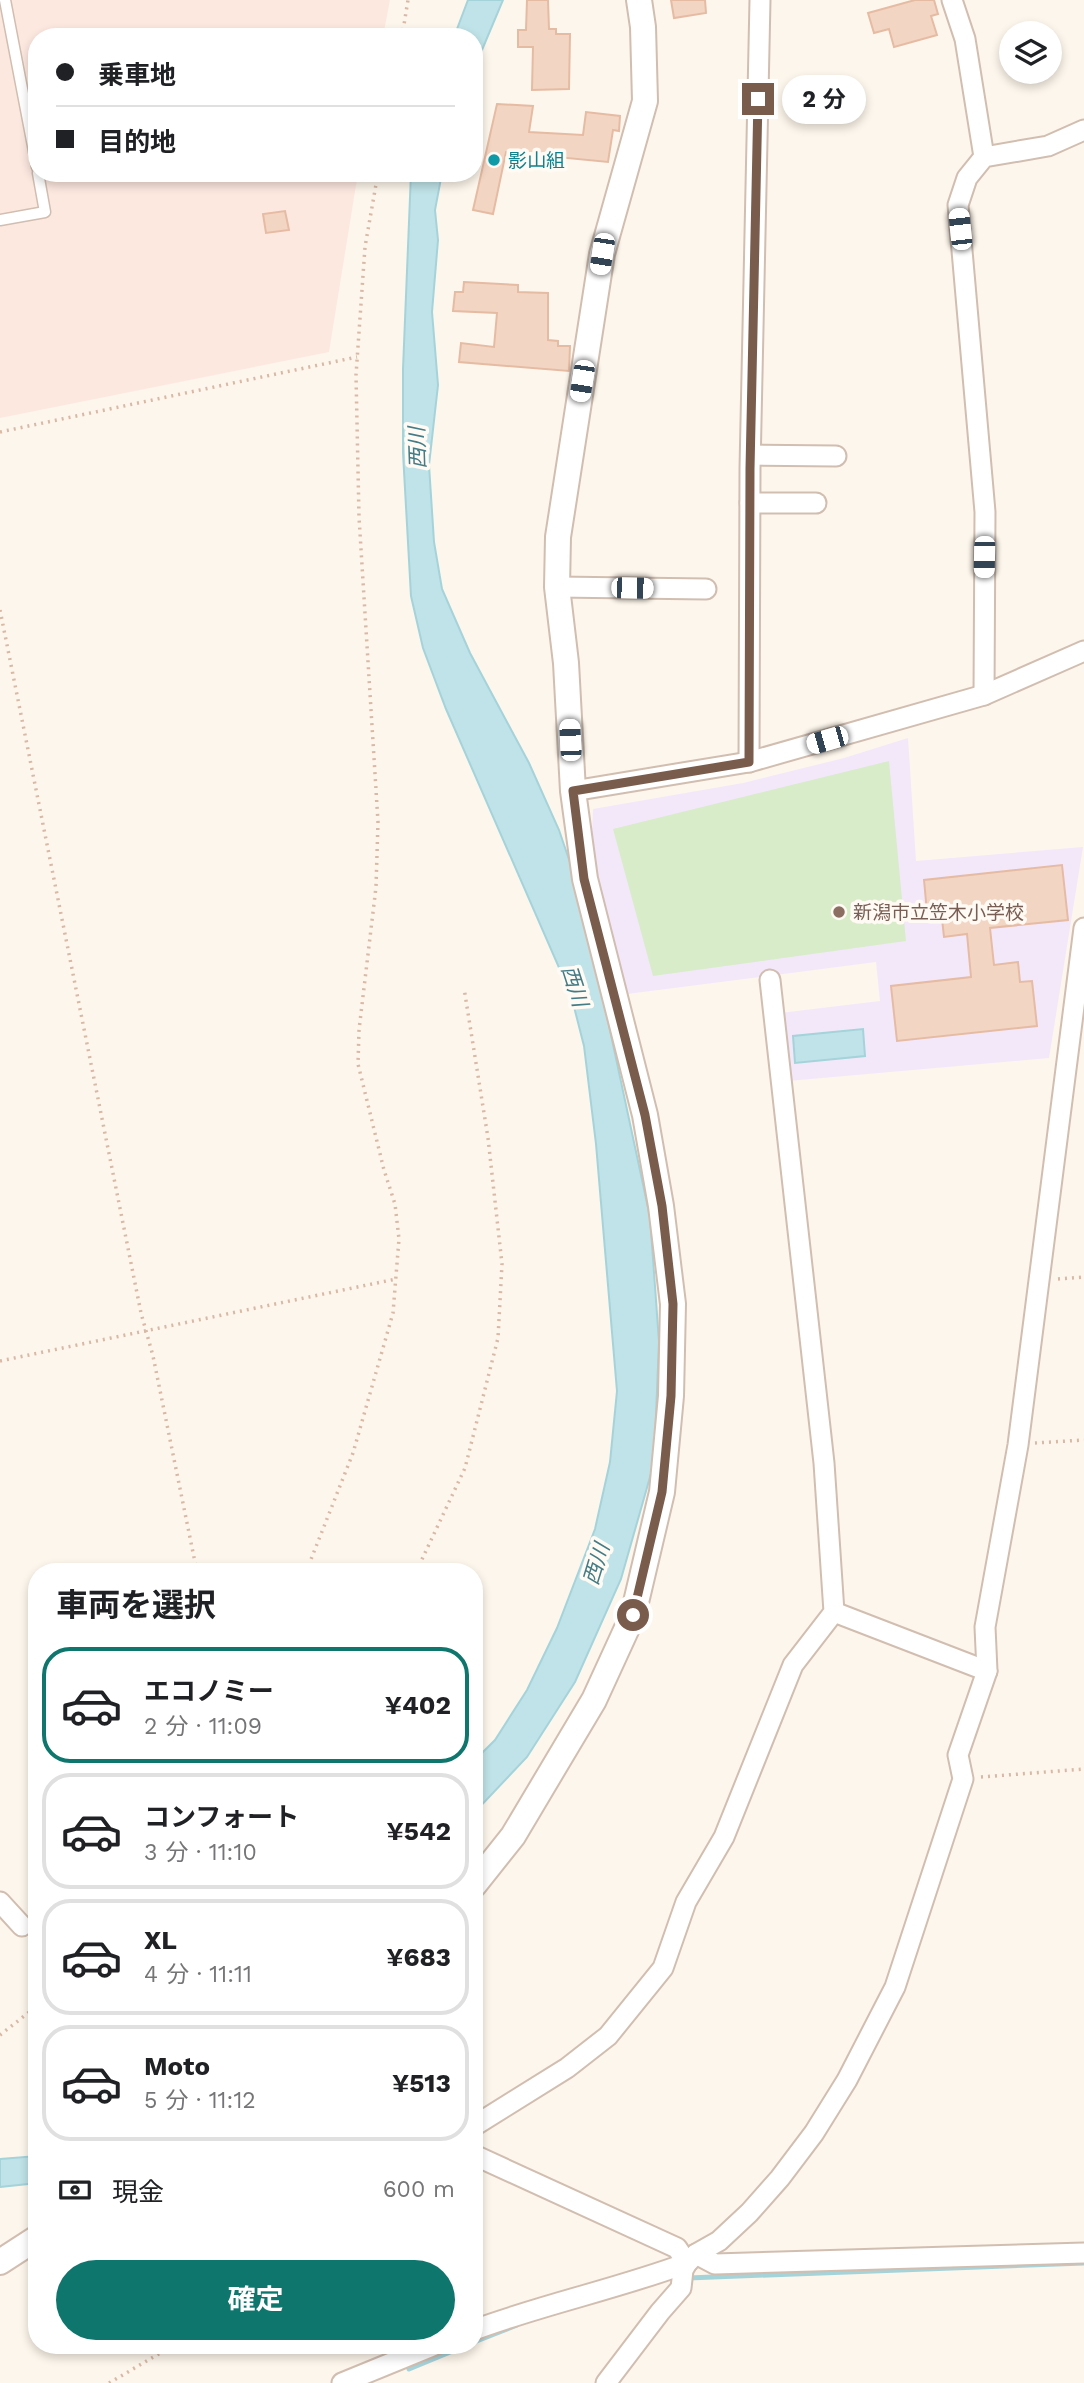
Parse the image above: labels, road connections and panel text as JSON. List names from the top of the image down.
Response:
{
  "water": ["西川"],
  "places": ["影山組", "新潟市立笠木小学校"],
  "page": {
    "banner": ["乗車地", "目的地"],
    "bubble": "2 分",
    "heading": "車両を選択",
    "list": [
      {
        "name": "エコノミー",
        "note": "2 分 · 11:09",
        "value": "¥402"
      },
      {
        "name": "コンフォート",
        "note": "3 分 · 11:10",
        "value": "¥542"
      },
      {
        "name": "XL",
        "note": "4 分 · 11:11",
        "value": "¥683"
      },
      {
        "name": "Moto",
        "note": "5 分 · 11:12",
        "value": "¥513"
      }
    ],
    "pay": ["現金", "600 m"],
    "buttons": "確定"
  }
}
